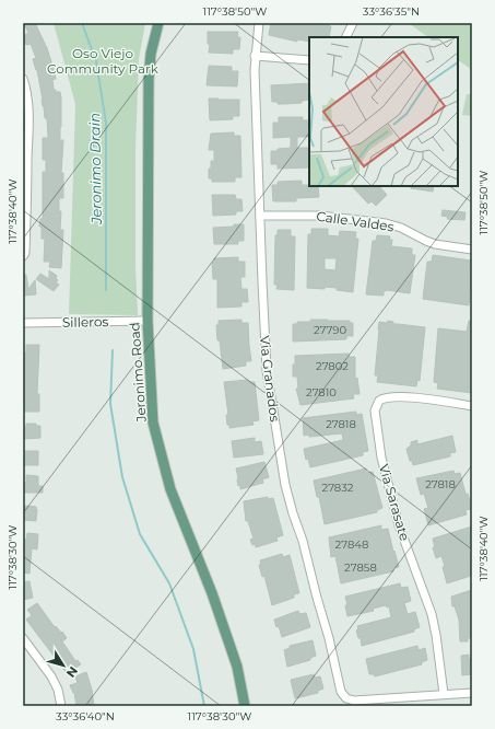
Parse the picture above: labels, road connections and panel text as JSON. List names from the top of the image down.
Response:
{
  "streets": {
    "main road": ["Jeronimo Road"],
    "street": [
      "Calle Valdes",
      "Silleros",
      "Via Granados",
      "Via Sarasate"
    ]
  },
  "crossings": [
    ["Calle Valdes", "Via Granados"],
    ["Silleros", "Jeronimo Road"],
    ["Via Granados", "Via Sarasate"]
  ],
  "water": ["Jeronimo Drain"],
  "parks": ["Oso Viejo Community Park"],
  "house_numbers": [
    "27790",
    "27802",
    "27810",
    "27818",
    "27818",
    "27832",
    "27848",
    "27858"
  ],
  "north": "bottom right",
  "coordinates": [
    "117°38'50\"W",
    "33°36'35\"N",
    "117°38'40\"W",
    "117°38'30\"W",
    "33°36'40\"N"
  ]
}
